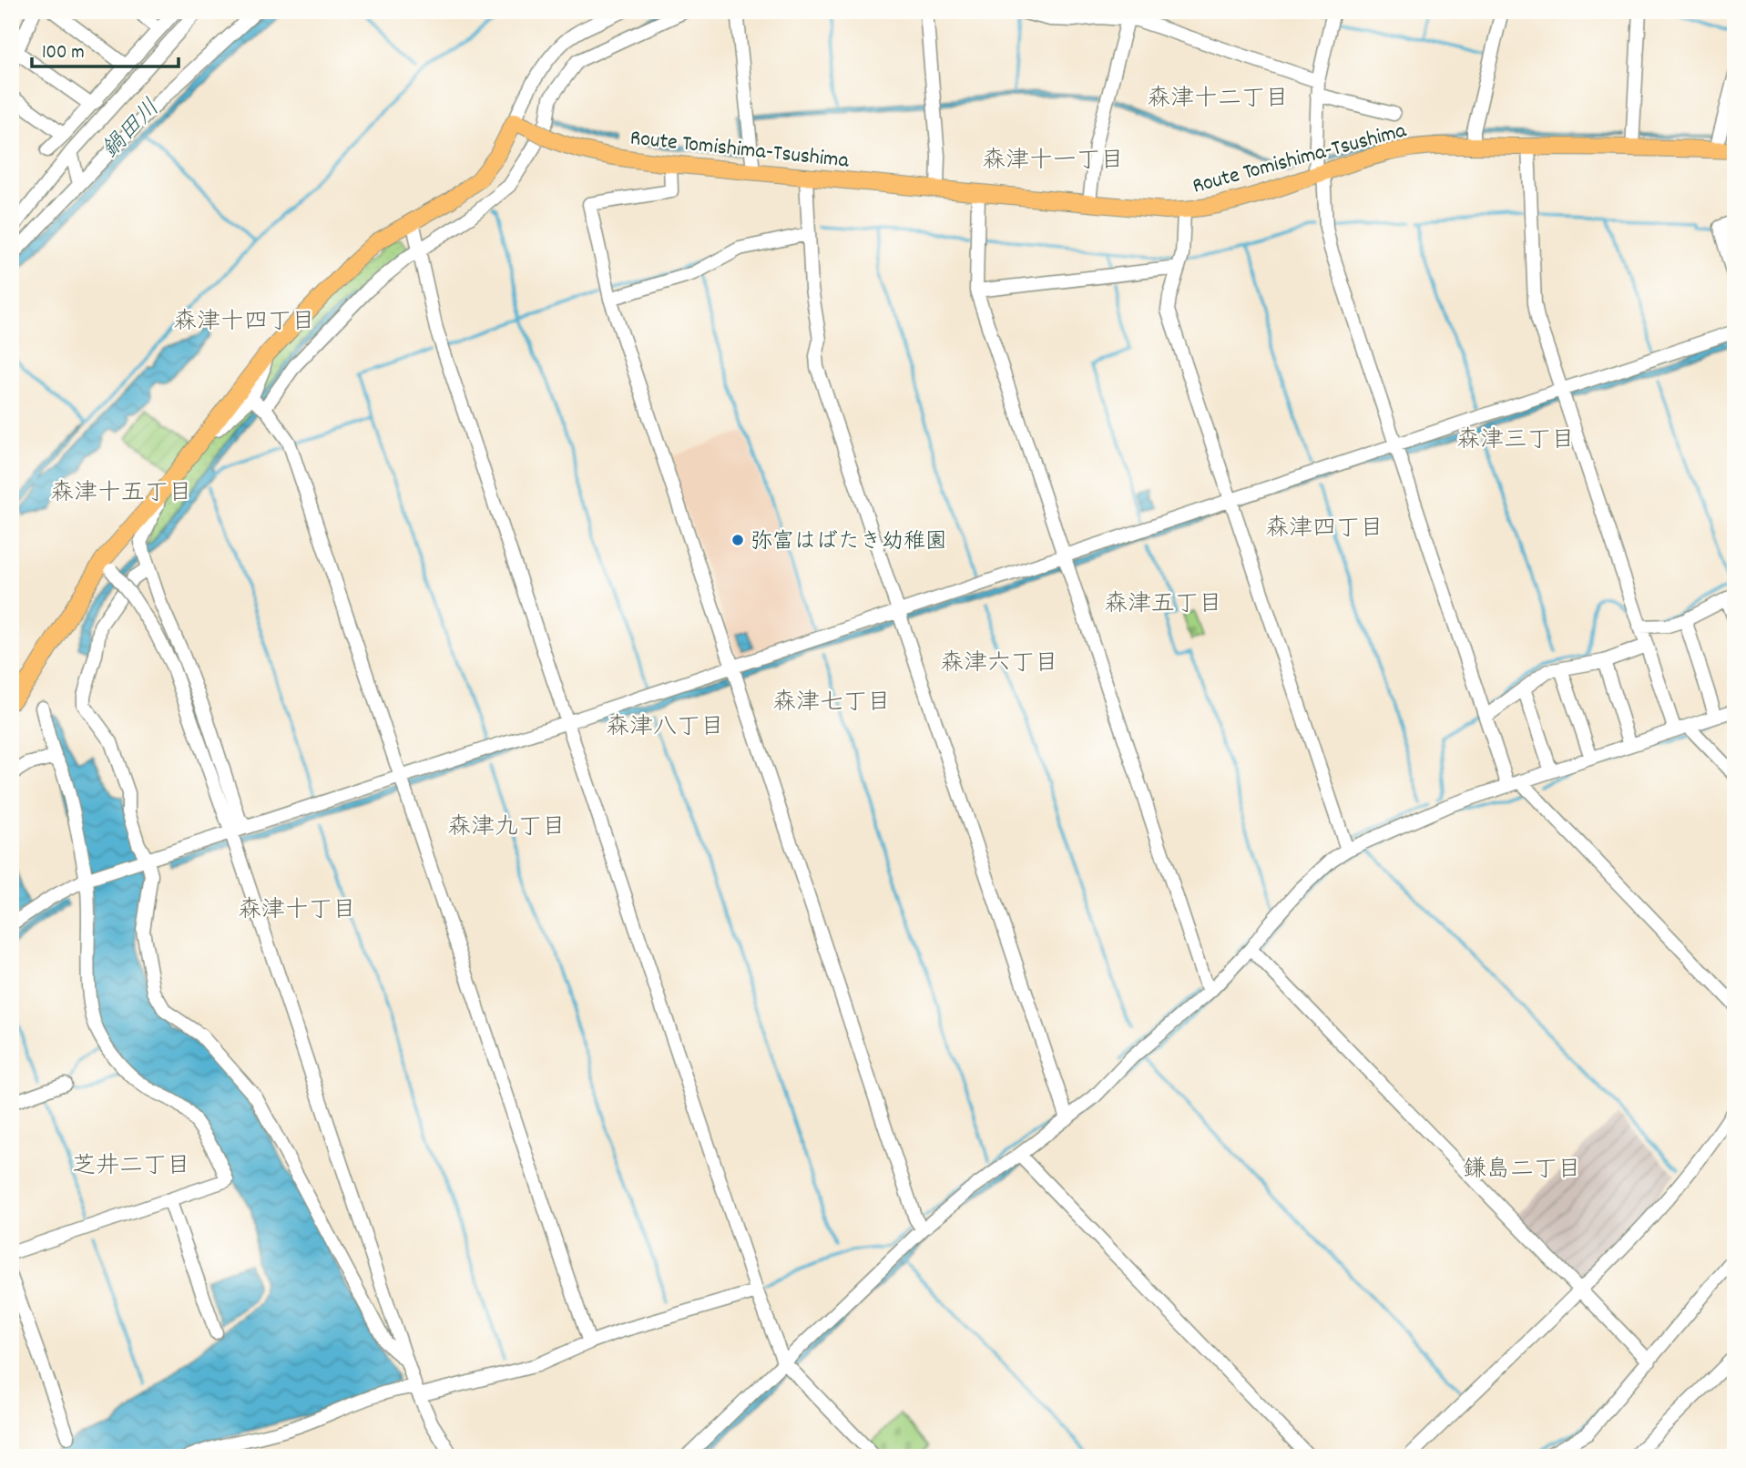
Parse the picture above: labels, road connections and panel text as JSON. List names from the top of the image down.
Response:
{
  "streets": {
    "main road": ["Route Tomishima-Tsushima"]
  },
  "districts": [
    "森津十二丁目",
    "森津十一丁目",
    "森津十四丁目",
    "森津三丁目",
    "森津十五丁目",
    "森津四丁目",
    "森津五丁目",
    "森津六丁目",
    "森津七丁目",
    "森津八丁目",
    "森津九丁目",
    "森津十丁目",
    "芝井二丁目",
    "鎌島二丁目"
  ],
  "water": ["鍋田川"],
  "places": ["弥富はばたき幼稚園"],
  "scale_bar": "100 m"
}
